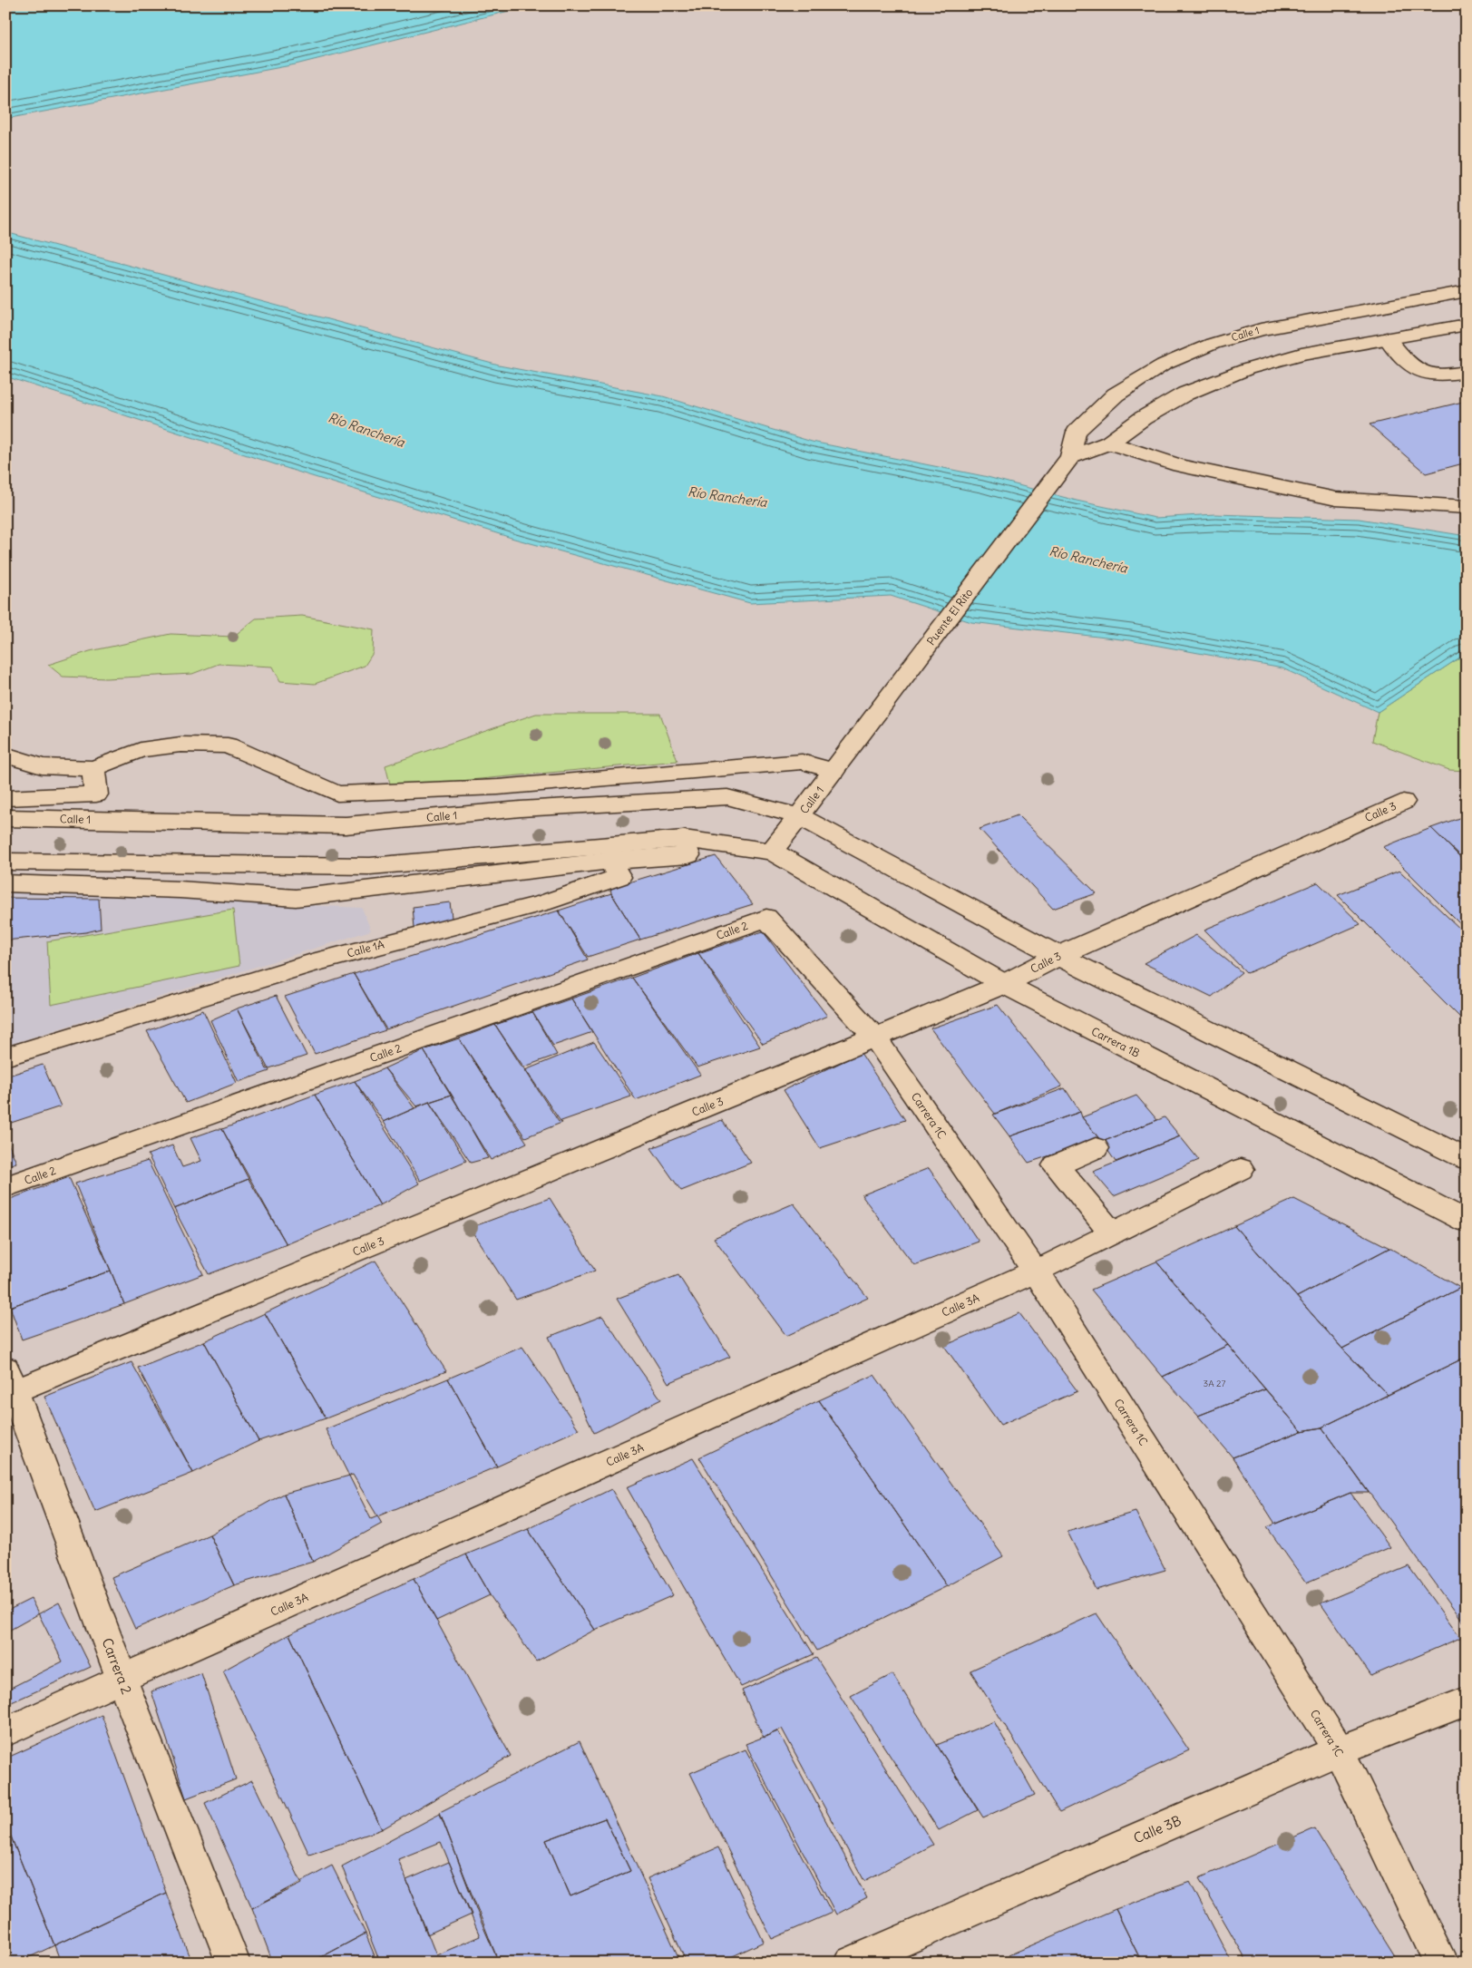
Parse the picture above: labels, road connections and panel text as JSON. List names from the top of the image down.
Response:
{
  "streets": {
    "street": [
      "Calle 1",
      "Puente El Rito",
      "Calle 3",
      "Calle 2",
      "Calle 1A",
      "Carrera 1B",
      "Carrera 1C",
      "Calle 3A",
      "Carrera 2",
      "Calle 3B"
    ]
  },
  "crossings": [
    ["Calle 1", "Puente El Rito"],
    ["Calle 3", "Carrera 1B"],
    ["Calle 3", "Carrera 1C"],
    ["Calle 3", "Carrera 2"],
    ["Calle 2", "Carrera 1C"],
    ["Carrera 1C", "Calle 3A"],
    ["Carrera 1C", "Calle 3B"],
    ["Calle 3A", "Carrera 2"]
  ],
  "water": ["Río Ranchería"],
  "house_numbers": ["3A 27"]
}
